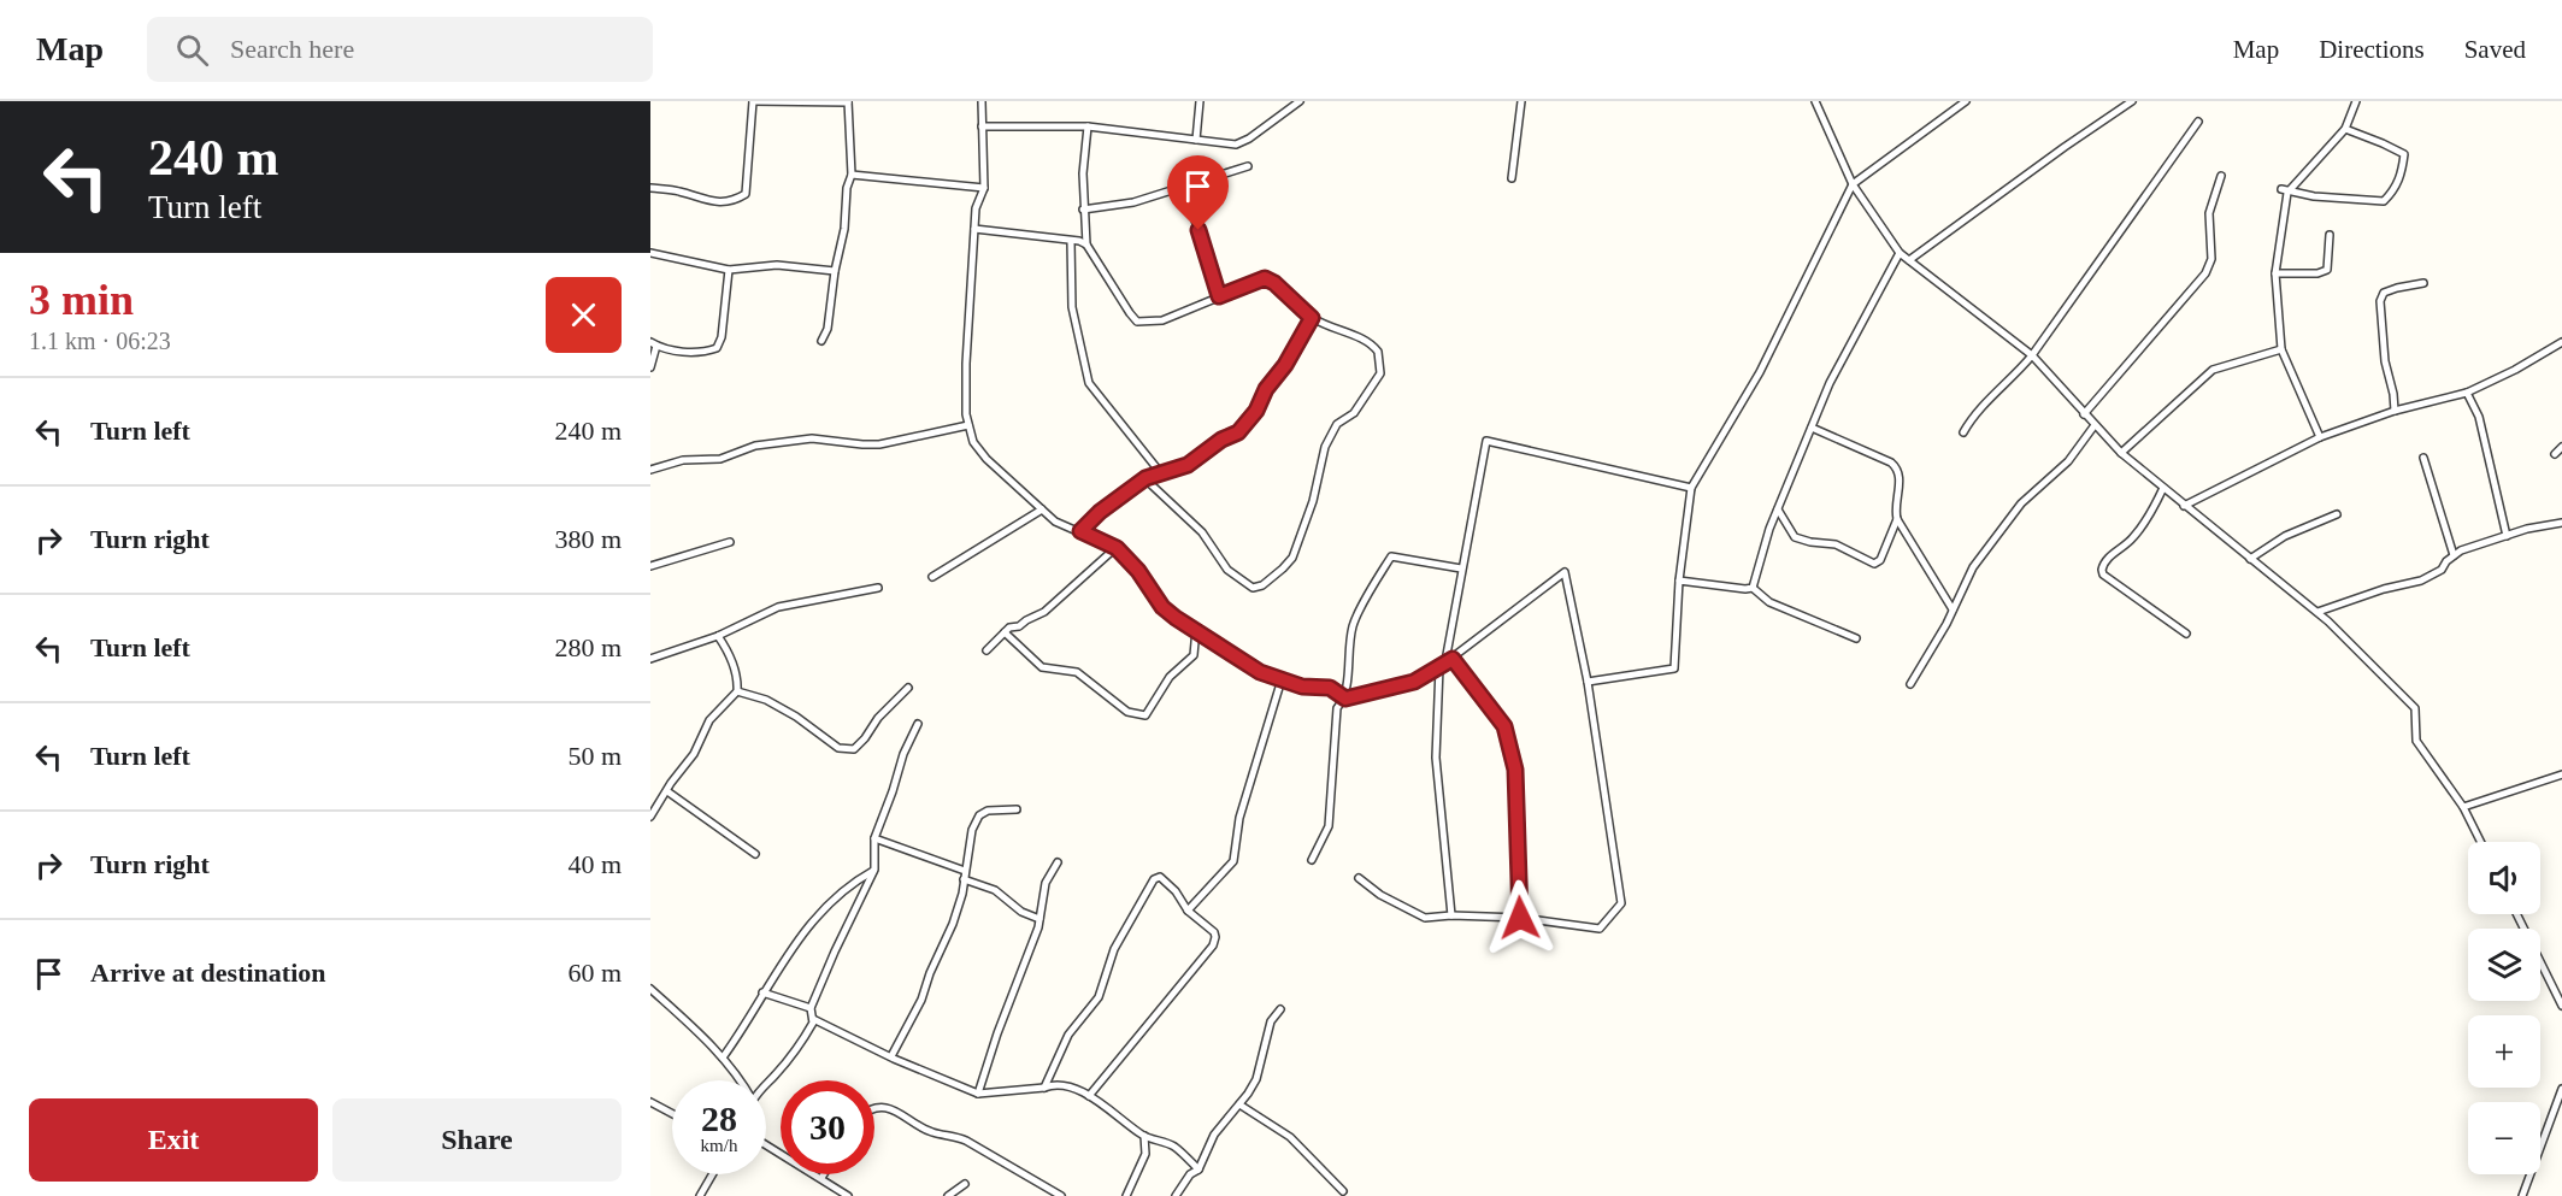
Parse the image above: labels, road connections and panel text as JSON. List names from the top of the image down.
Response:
{
  "page": {
    "header": "Map",
    "search": "Search here",
    "nav": ["Map", "Directions", "Saved"],
    "turn": ["240 m", "Turn left"],
    "heading": ["3 min", "1.1 km · 06:23"],
    "list": [
      {
        "name": "Turn left",
        "value": "240 m"
      },
      {
        "name": "Turn right",
        "value": "380 m"
      },
      {
        "name": "Turn left",
        "value": "280 m"
      },
      {
        "name": "Turn left",
        "value": "50 m"
      },
      {
        "name": "Turn right",
        "value": "40 m"
      },
      {
        "name": "Arrive at destination",
        "value": "60 m"
      }
    ],
    "map_buttons": ["+", "−"],
    "speed": "28 km/h",
    "limit": "30",
    "buttons": ["Exit", "Share"]
  }
}
